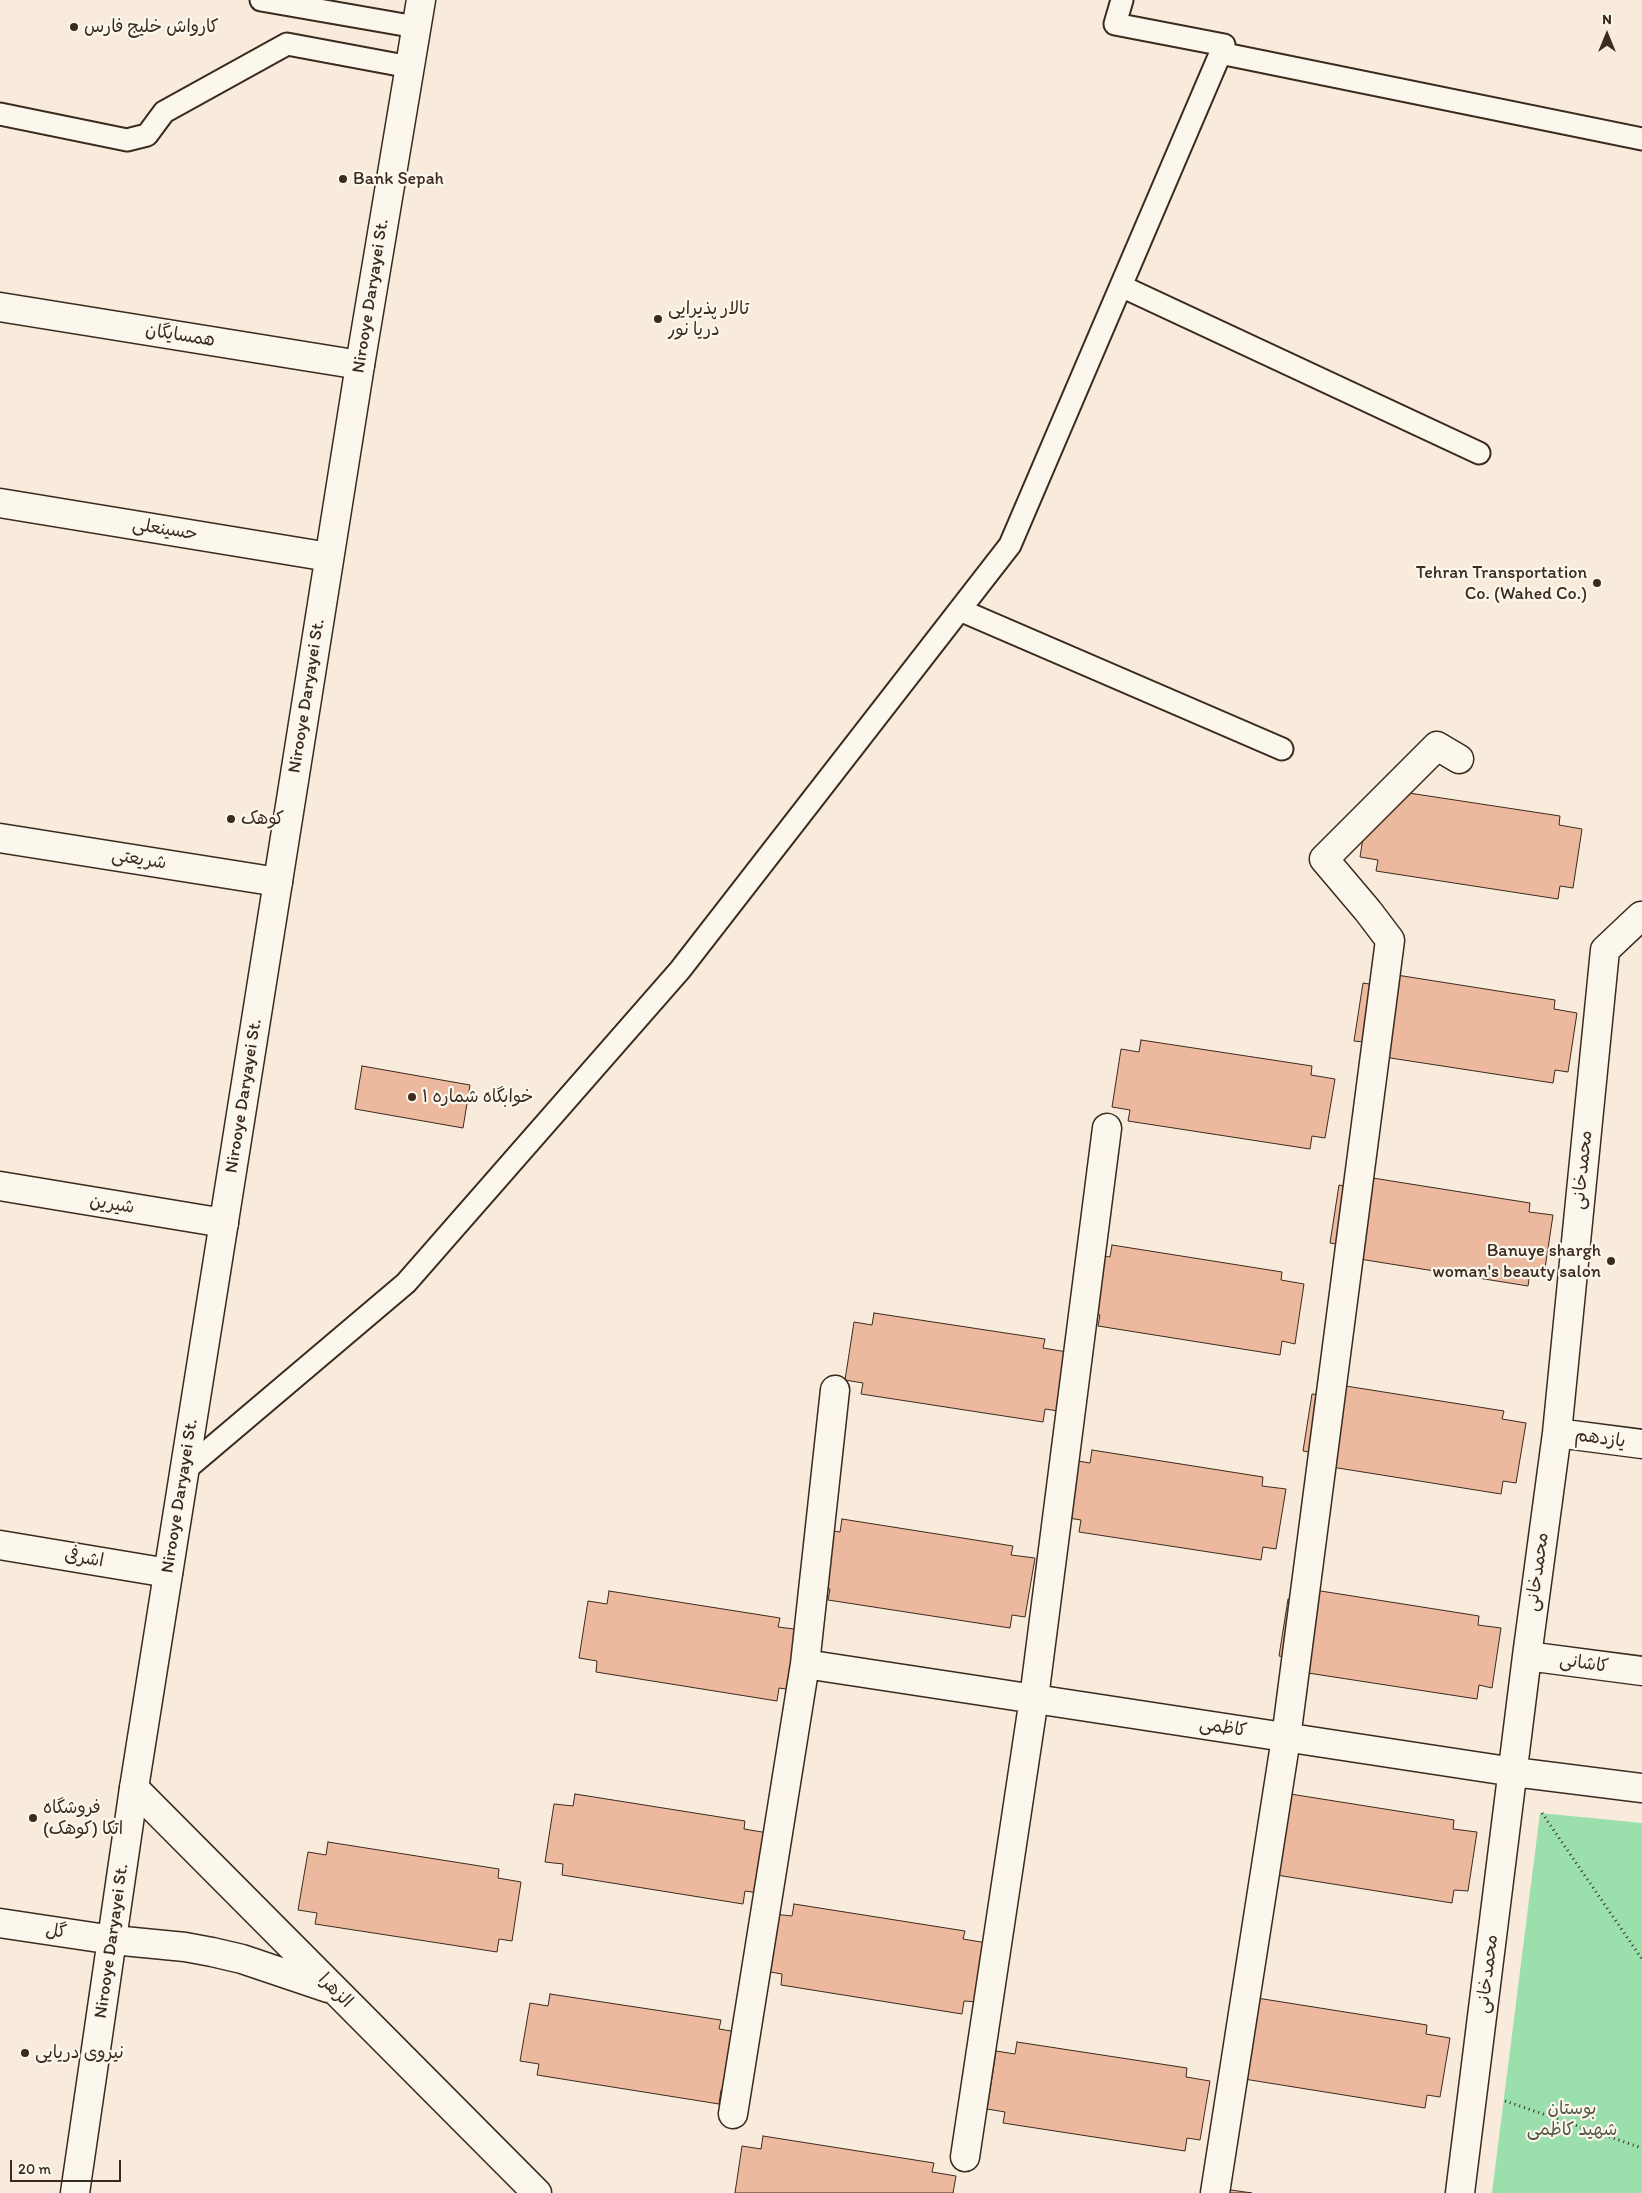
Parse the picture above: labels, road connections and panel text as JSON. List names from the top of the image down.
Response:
{
  "streets": {
    "street": [
      "Nirooye Daryayei St.",
      "همسایگان",
      "حسینعلی",
      "شریعتی",
      "محمدخانی",
      "شیرین",
      "یازدهم",
      "اشرفی",
      "کاشانی",
      "کاظمی",
      "گل",
      "الزهرا"
    ]
  },
  "crossings": [
    ["Nirooye Daryayei St.", "همسایگان"],
    ["Nirooye Daryayei St.", "حسینعلی"],
    ["Nirooye Daryayei St.", "شریعتی"],
    ["Nirooye Daryayei St.", "شیرین"],
    ["Nirooye Daryayei St.", "اشرفی"],
    ["Nirooye Daryayei St.", "گل"],
    ["Nirooye Daryayei St.", "الزهرا"],
    ["محمدخانی", "یازدهم"],
    ["محمدخانی", "کاشانی"],
    ["محمدخانی", "کاظمی"],
    ["گل", "الزهرا"]
  ],
  "parks": ["بوستان شهید کاظمی"],
  "places": [
    "کارواش خلیج فارس",
    "Bank Sepah",
    "تالار پذیرایی دریا نور",
    "Tehran Transportation Co. (Wahed Co.)",
    "کوهک",
    "خوابگاه شماره ۱",
    "Banuye shargh woman's beauty salon",
    "فروشگاه اتکا (کوهک)",
    "نیروی دریایی"
  ],
  "scale_bar": "20 m",
  "north": "top"
}
